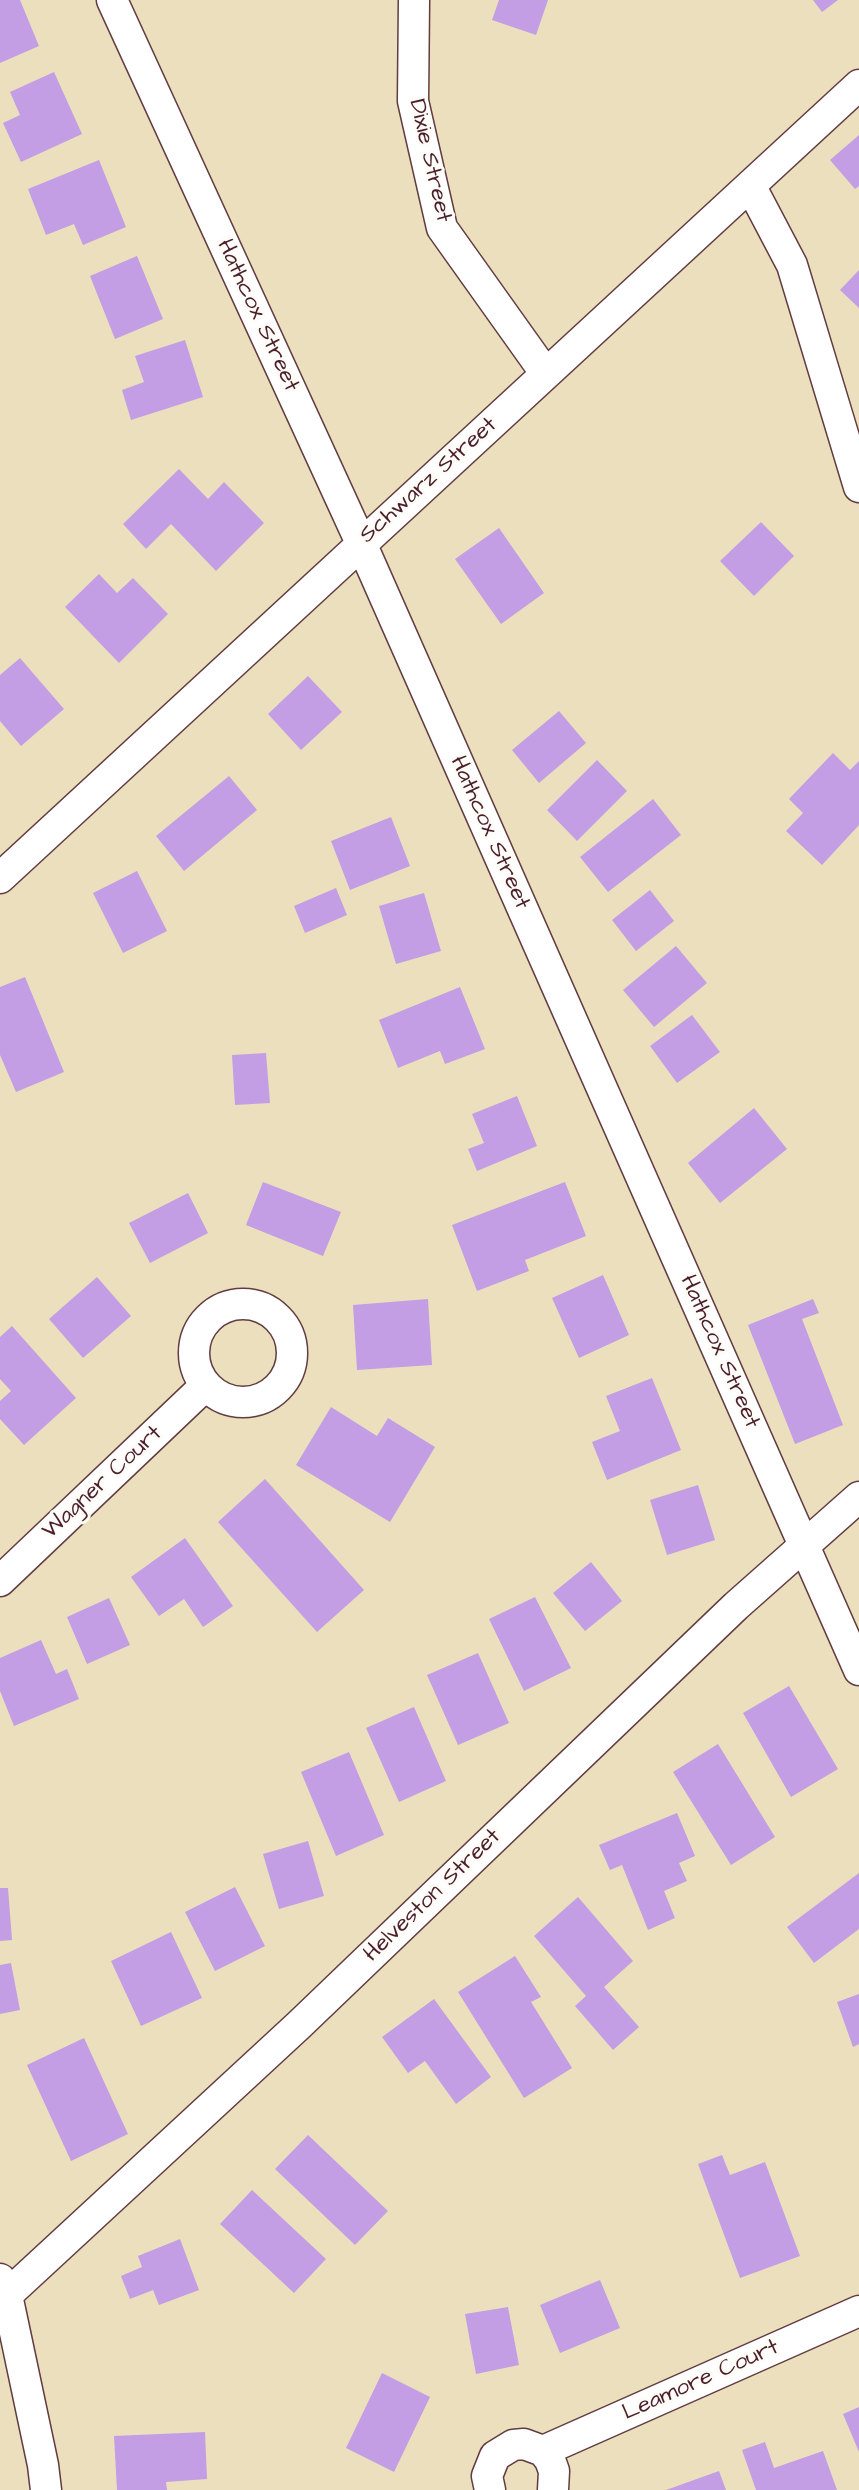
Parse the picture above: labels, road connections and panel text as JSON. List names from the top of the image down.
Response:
{
  "streets": {
    "street": [
      "Dixie Street",
      "Hathcox Street",
      "Schwarz Street",
      "Wagner Court",
      "Helveston Street",
      "Leamore Court"
    ]
  },
  "crossings": [
    ["Dixie Street", "Schwarz Street"],
    ["Hathcox Street", "Schwarz Street"],
    ["Hathcox Street", "Helveston Street"]
  ]
}
